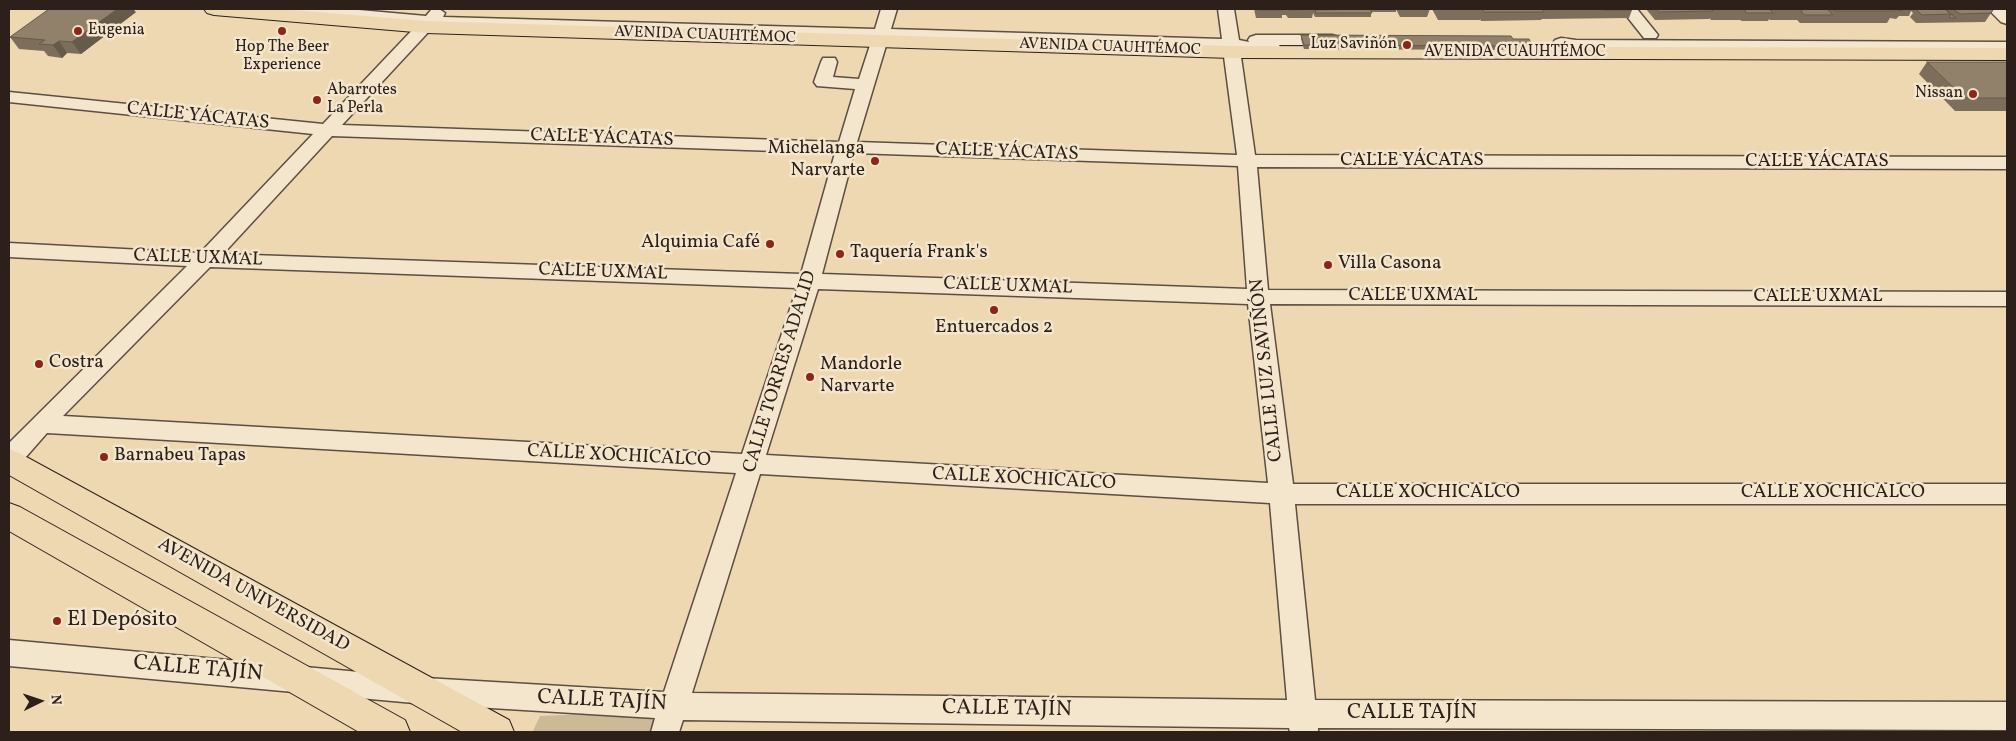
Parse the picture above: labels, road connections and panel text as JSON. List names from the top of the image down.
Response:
{
  "streets": {
    "main road": ["AVENIDA CUAUHTÉMOC", "AVENIDA UNIVERSIDAD"],
    "street": [
      "CALLE YÁCATAS",
      "CALLE UXMAL",
      "CALLE LUZ SAVIÑÓN",
      "CALLE TORRES ADALID",
      "CALLE XOCHICALCO",
      "CALLE TAJÍN"
    ]
  },
  "crossings": [
    ["AVENIDA CUAUHTÉMOC", "CALLE LUZ SAVIÑÓN"],
    ["AVENIDA CUAUHTÉMOC", "CALLE TORRES ADALID"],
    ["CALLE YÁCATAS", "CALLE LUZ SAVIÑÓN"],
    ["CALLE YÁCATAS", "CALLE TORRES ADALID"],
    ["CALLE UXMAL", "CALLE LUZ SAVIÑÓN"],
    ["CALLE UXMAL", "CALLE TORRES ADALID"],
    ["CALLE LUZ SAVIÑÓN", "CALLE XOCHICALCO"],
    ["CALLE LUZ SAVIÑÓN", "CALLE TAJÍN"],
    ["CALLE TORRES ADALID", "CALLE XOCHICALCO"],
    ["CALLE TORRES ADALID", "CALLE TAJÍN"],
    ["AVENIDA UNIVERSIDAD", "CALLE TAJÍN"]
  ],
  "places": [
    "Eugenia",
    "Hop The Beer Experience",
    "Luz Saviñón",
    "Nissan",
    "Abarrotes La Perla",
    "Michelanga Narvarte",
    "Alquimia Café",
    "Taquería Frank's",
    "Villa Casona",
    "Entuercados 2",
    "Costra",
    "Mandorle Narvarte",
    "Barnabeu Tapas",
    "El Depósito"
  ],
  "north": "right"
}
